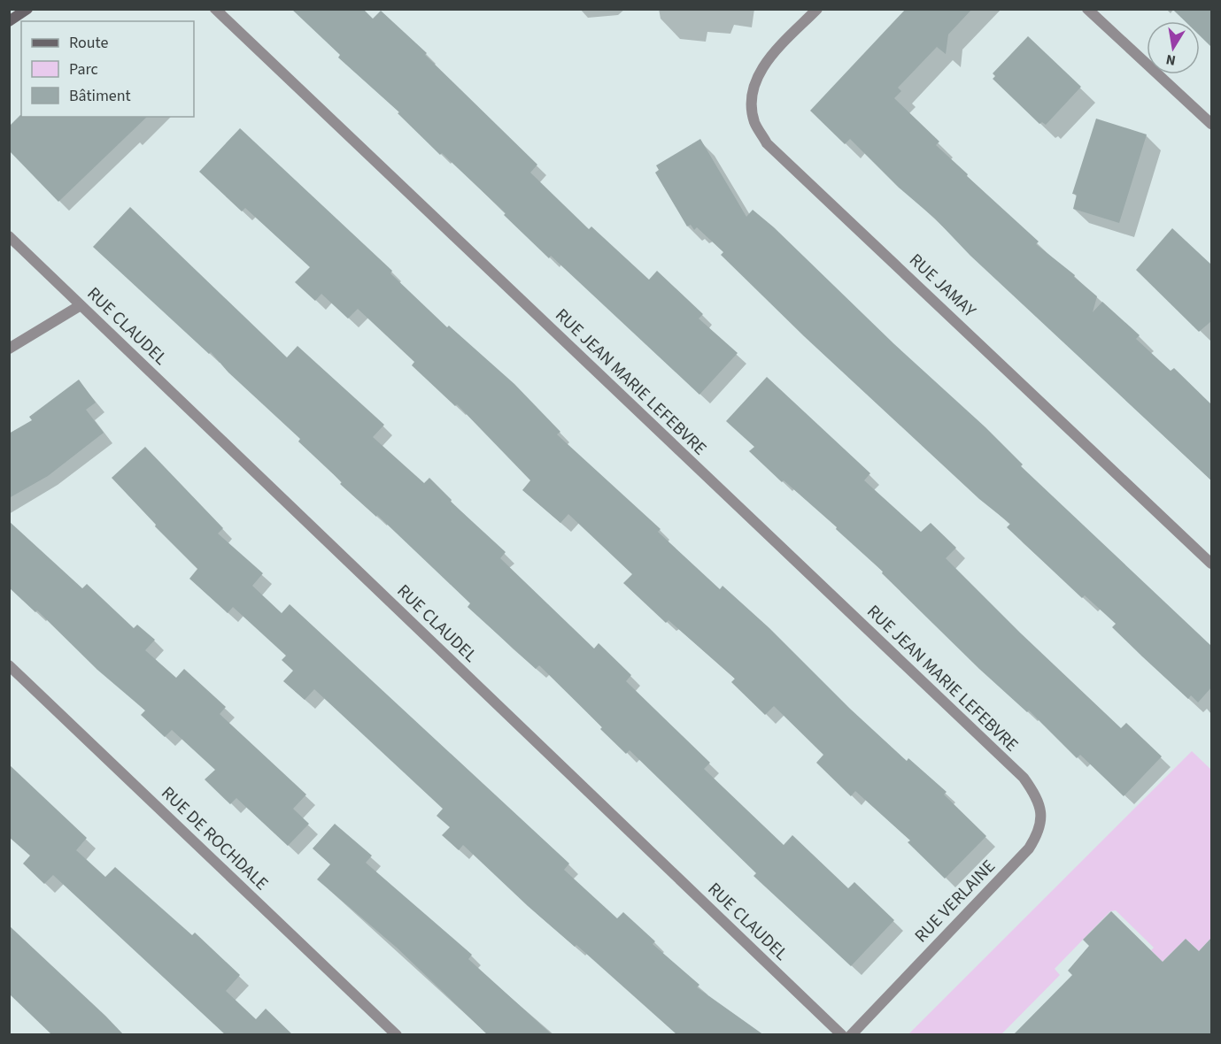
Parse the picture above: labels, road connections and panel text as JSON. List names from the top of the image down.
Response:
{
  "streets": {
    "street": [
      "RUE JAMAY",
      "RUE CLAUDEL",
      "RUE JEAN MARIE LEFEBVRE",
      "RUE DE ROCHDALE",
      "RUE VERLAINE"
    ]
  },
  "crossings": [
    ["RUE JEAN MARIE LEFEBVRE", "RUE VERLAINE"]
  ],
  "legend": ["Route", "Parc", "Bâtiment"],
  "north": "bottom"
}
